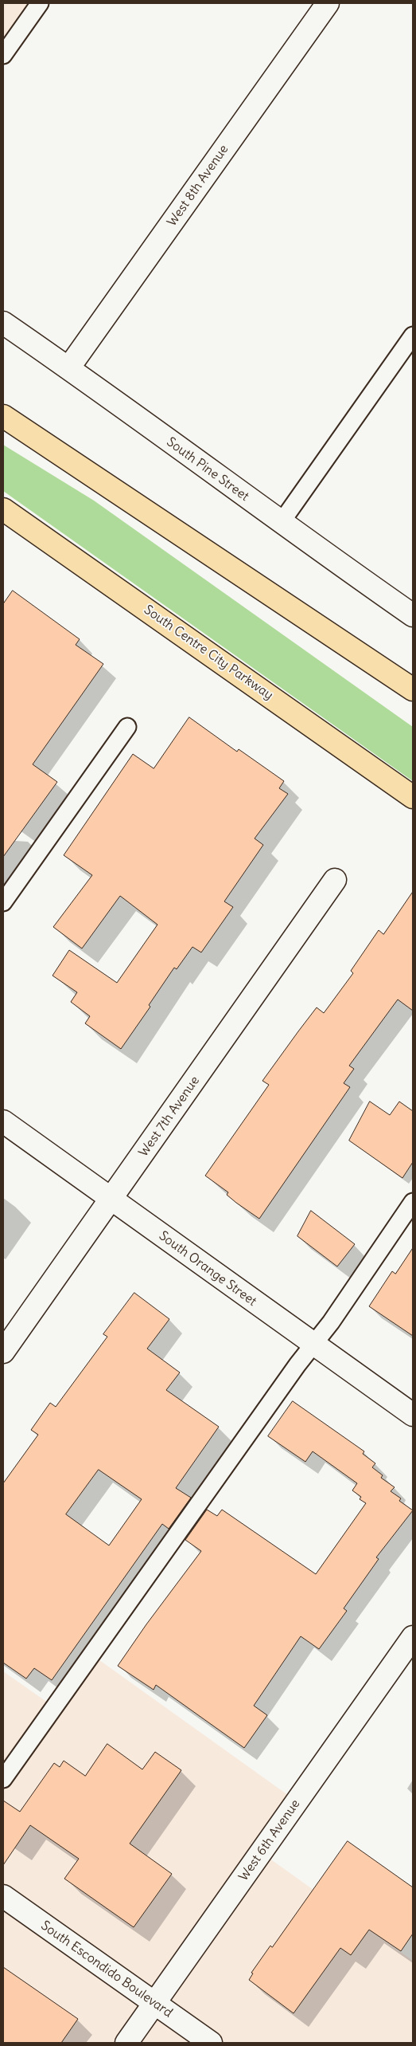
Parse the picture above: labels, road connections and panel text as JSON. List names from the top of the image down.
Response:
{
  "streets": {
    "highway": ["South Centre City Parkway"],
    "street": [
      "West 8th Avenue",
      "South Pine Street",
      "West 7th Avenue",
      "South Orange Street",
      "West 6th Avenue",
      "South Escondido Boulevard"
    ]
  },
  "crossings": [
    ["West 8th Avenue", "South Pine Street"],
    ["West 7th Avenue", "South Orange Street"],
    ["West 6th Avenue", "South Escondido Boulevard"]
  ]
}
